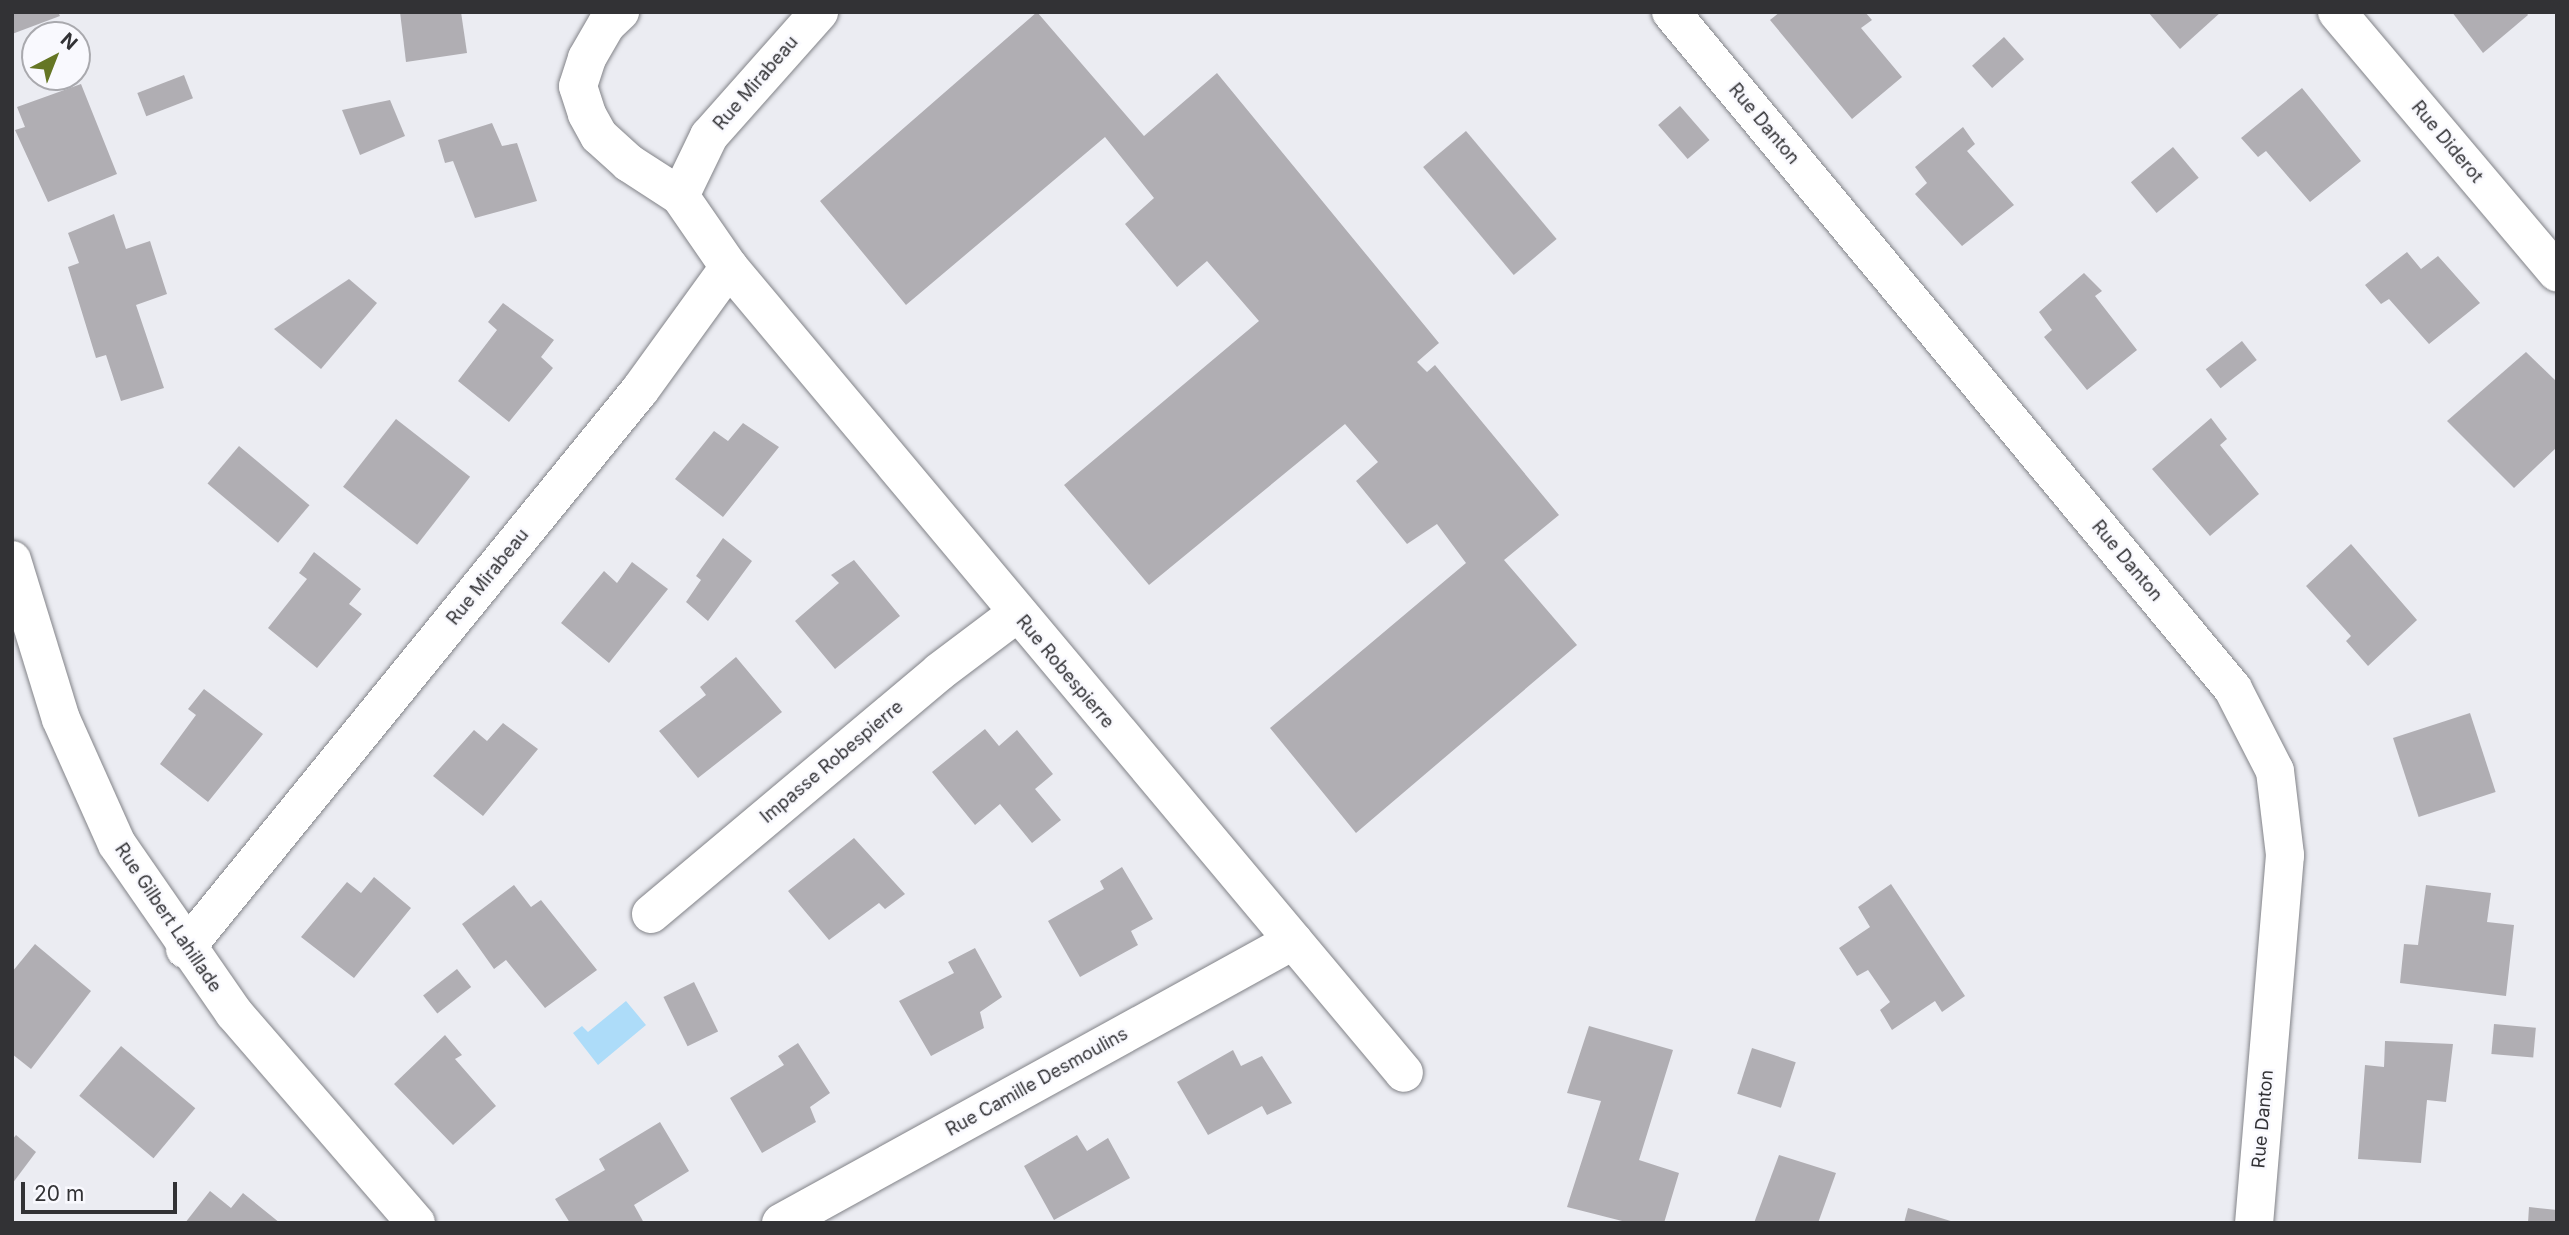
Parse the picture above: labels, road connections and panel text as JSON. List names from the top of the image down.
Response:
{
  "streets": {
    "street": [
      "Rue Mirabeau",
      "Rue Danton",
      "Rue Diderot",
      "Rue Robespierre",
      "Impasse Robespierre",
      "Rue Gilbert Lahillade",
      "Rue Camille Desmoulins"
    ]
  },
  "crossings": [
    ["Rue Mirabeau", "Rue Robespierre"],
    ["Rue Mirabeau", "Rue Gilbert Lahillade"],
    ["Rue Robespierre", "Impasse Robespierre"],
    ["Rue Robespierre", "Rue Camille Desmoulins"]
  ],
  "scale_bar": "20 m",
  "north": "top right"
}
